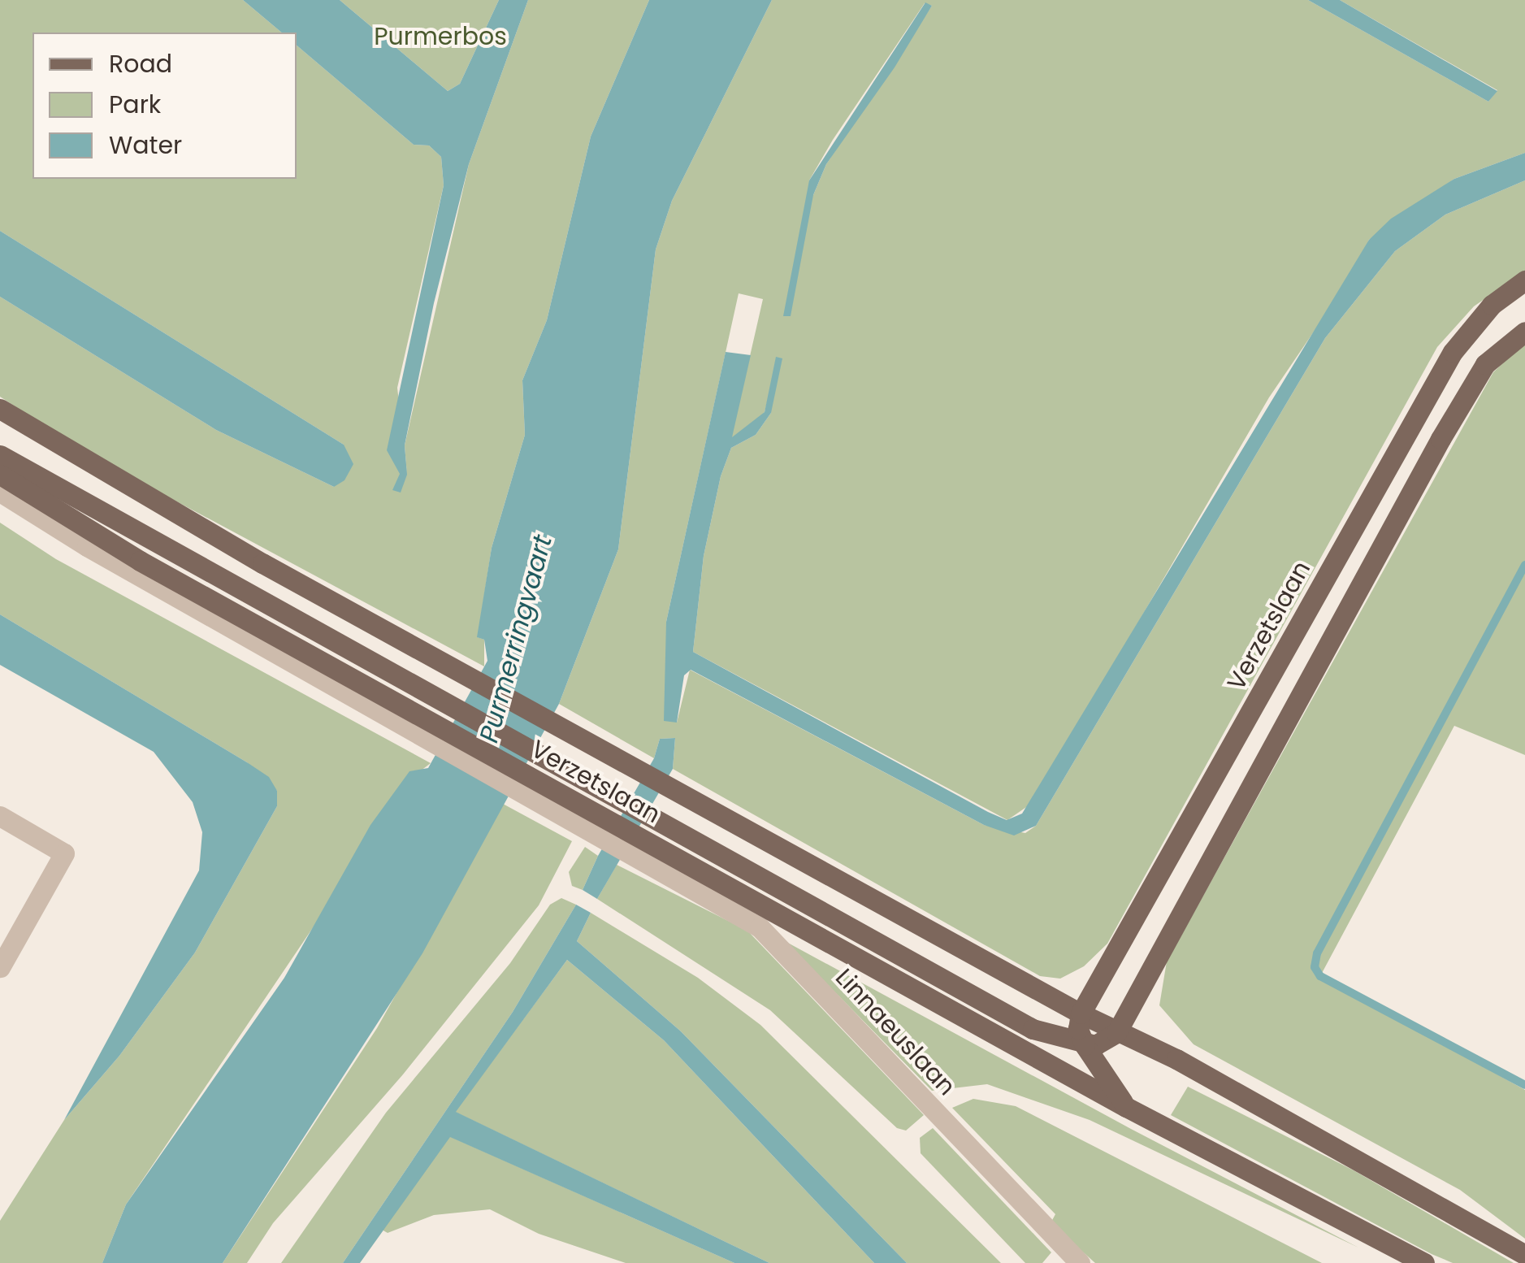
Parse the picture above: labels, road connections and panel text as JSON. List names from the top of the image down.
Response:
{
  "streets": {
    "main road": ["Verzetslaan"],
    "street": ["Linnaeuslaan"]
  },
  "crossings": [
    ["Verzetslaan", "Linnaeuslaan"]
  ],
  "water": ["Purmerringvaart"],
  "parks": ["Purmerbos"],
  "legend": ["Road", "Park", "Water"]
}
